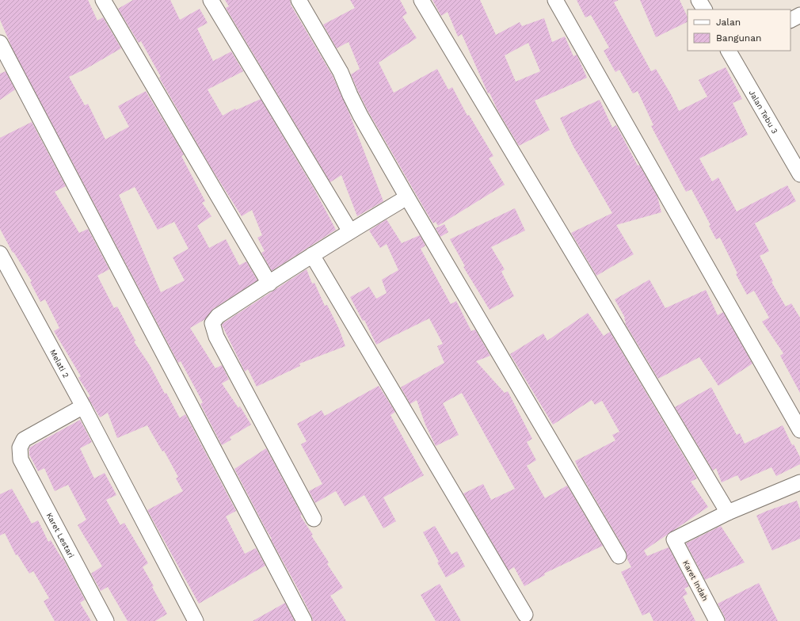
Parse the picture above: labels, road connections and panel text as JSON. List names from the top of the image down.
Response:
{
  "streets": {
    "street": [
      "Jalan Tebu 3",
      "Melati 2",
      "Karet Lestari",
      "Karet Indah"
    ]
  },
  "crossings": [
    ["Melati 2", "Karet Lestari"]
  ],
  "legend": ["Jalan", "Bangunan"]
}
